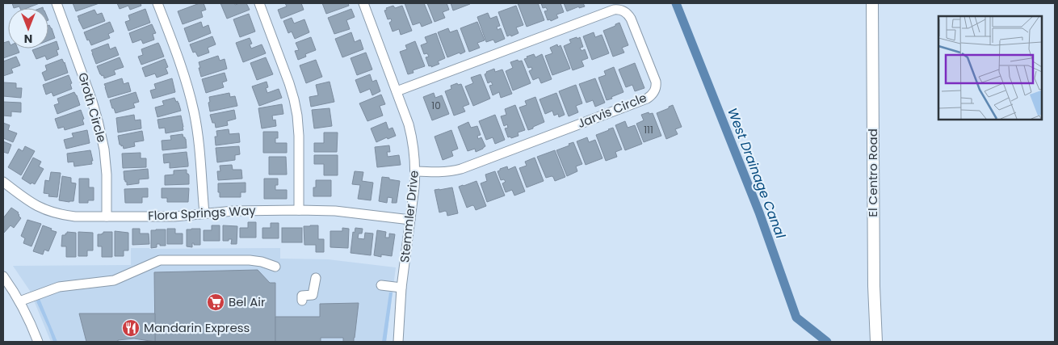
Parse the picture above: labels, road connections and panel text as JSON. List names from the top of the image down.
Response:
{
  "streets": {
    "main road": ["El Centro Road"],
    "street": [
      "Groth Circle",
      "Jarvis Circle",
      "Flora Springs Way",
      "Stemmler Drive"
    ]
  },
  "crossings": [
    ["Groth Circle", "Flora Springs Way"],
    ["Jarvis Circle", "Stemmler Drive"],
    ["Flora Springs Way", "Stemmler Drive"]
  ],
  "water": ["West Drainage Canal"],
  "places": {
    "supermarket": ["Bel Air"],
    "restaurant": ["Mandarin Express"]
  },
  "house_numbers": ["10", "111"],
  "north": "bottom"
}
